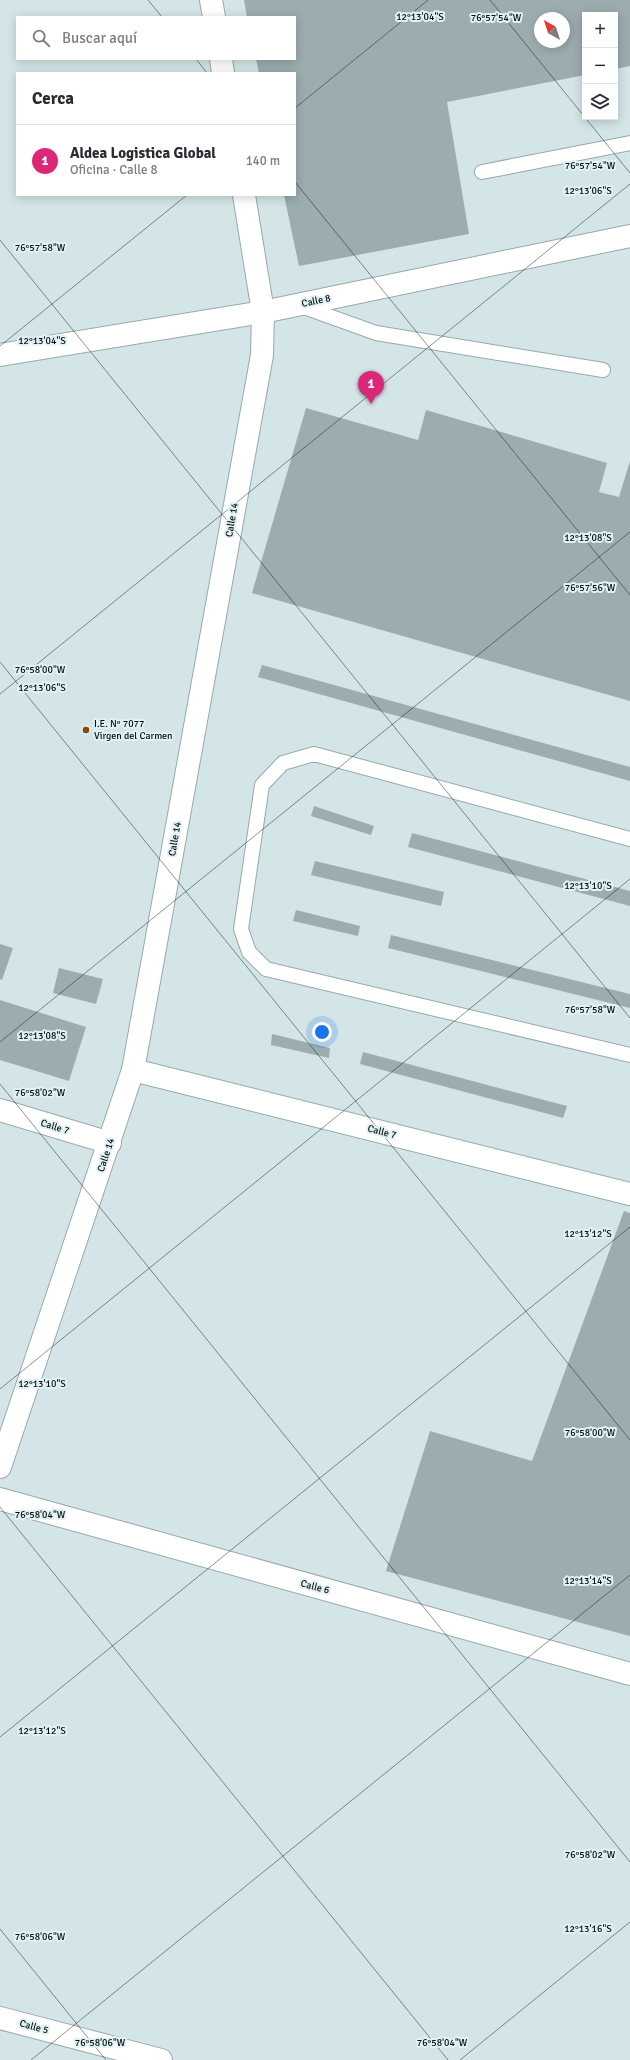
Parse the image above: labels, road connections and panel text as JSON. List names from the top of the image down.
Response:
{
  "streets": {
    "street": [
      "Calle 8",
      "Calle 14",
      "Calle 7",
      "Calle 5"
    ]
  },
  "crossings": [
    ["Calle 8", "Calle 14"],
    ["Calle 14", "Calle 7"]
  ],
  "places": ["I.E. N° 7077 Virgen del Carmen"],
  "north": "top left",
  "page": {
    "map_buttons": ["+", "−"],
    "search": "Buscar aquí",
    "heading": "Cerca",
    "list": [
      {
        "mark": "1",
        "name": "Aldea Logistica Global",
        "note": "Oficina · Calle 8",
        "value": "140 m"
      }
    ],
    "pins": "1"
  },
  "coordinates": [
    "12°13'04\"S",
    "76°57'54\"W",
    "12°13'06\"S",
    "76°57'58\"W",
    "12°13'08\"S",
    "76°57'56\"W",
    "76°58'00\"W",
    "12°13'10\"S",
    "76°58'02\"W",
    "12°13'12\"S",
    "76°58'04\"W",
    "12°13'14\"S",
    "12°13'16\"S",
    "76°58'06\"W"
  ]
}
